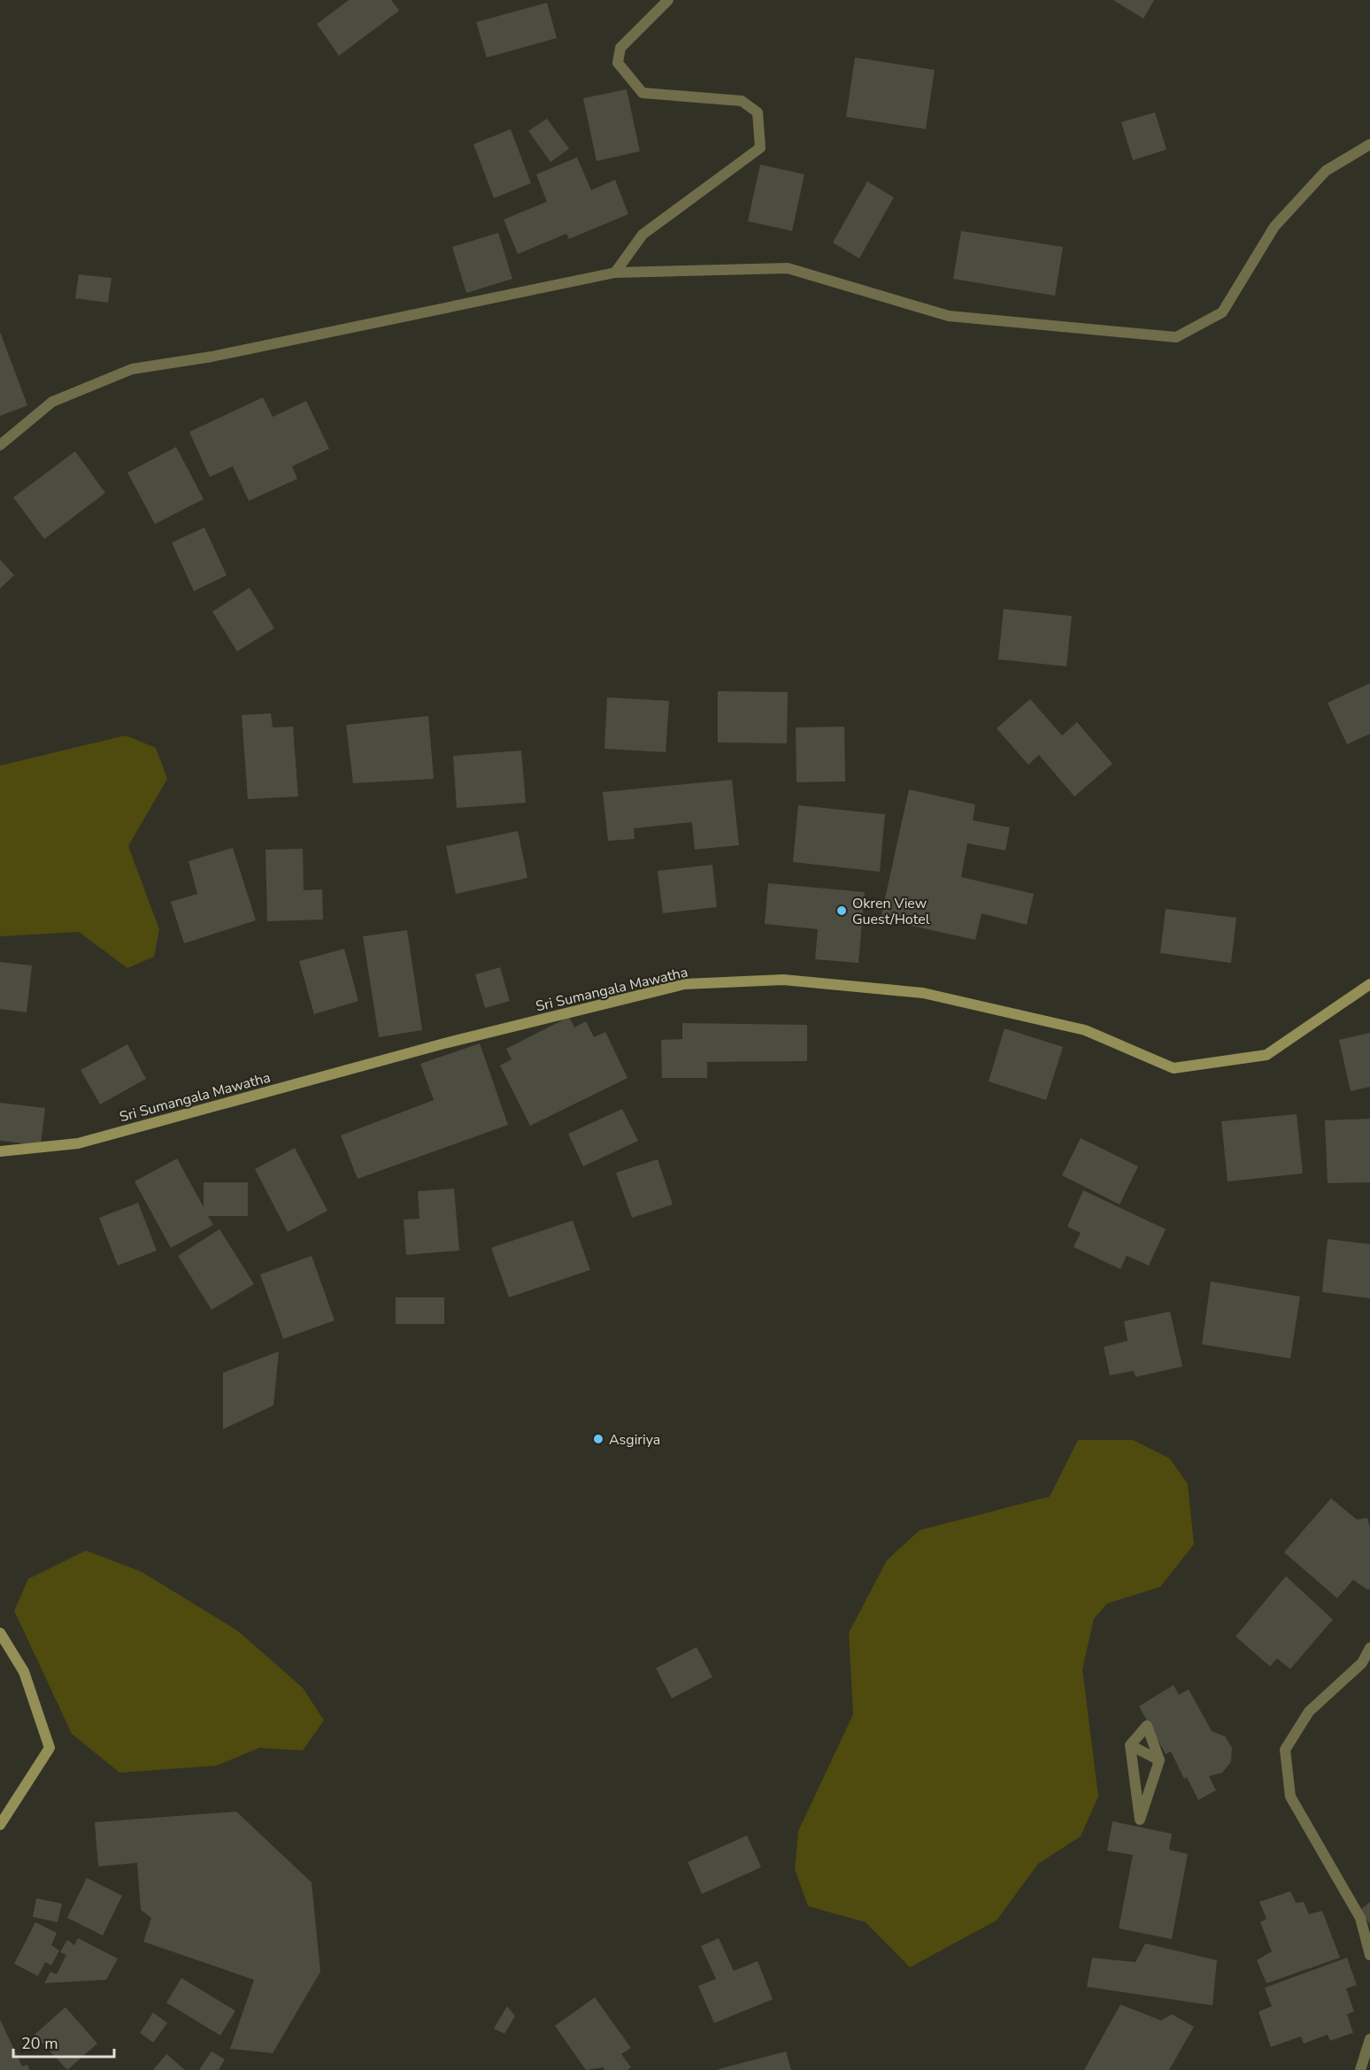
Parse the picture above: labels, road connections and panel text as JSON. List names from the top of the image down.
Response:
{
  "streets": {
    "street": ["Sri Sumangala Mawatha"]
  },
  "places": ["Okren View Guest/Hotel", "Asgiriya"],
  "scale_bar": "20 m"
}
